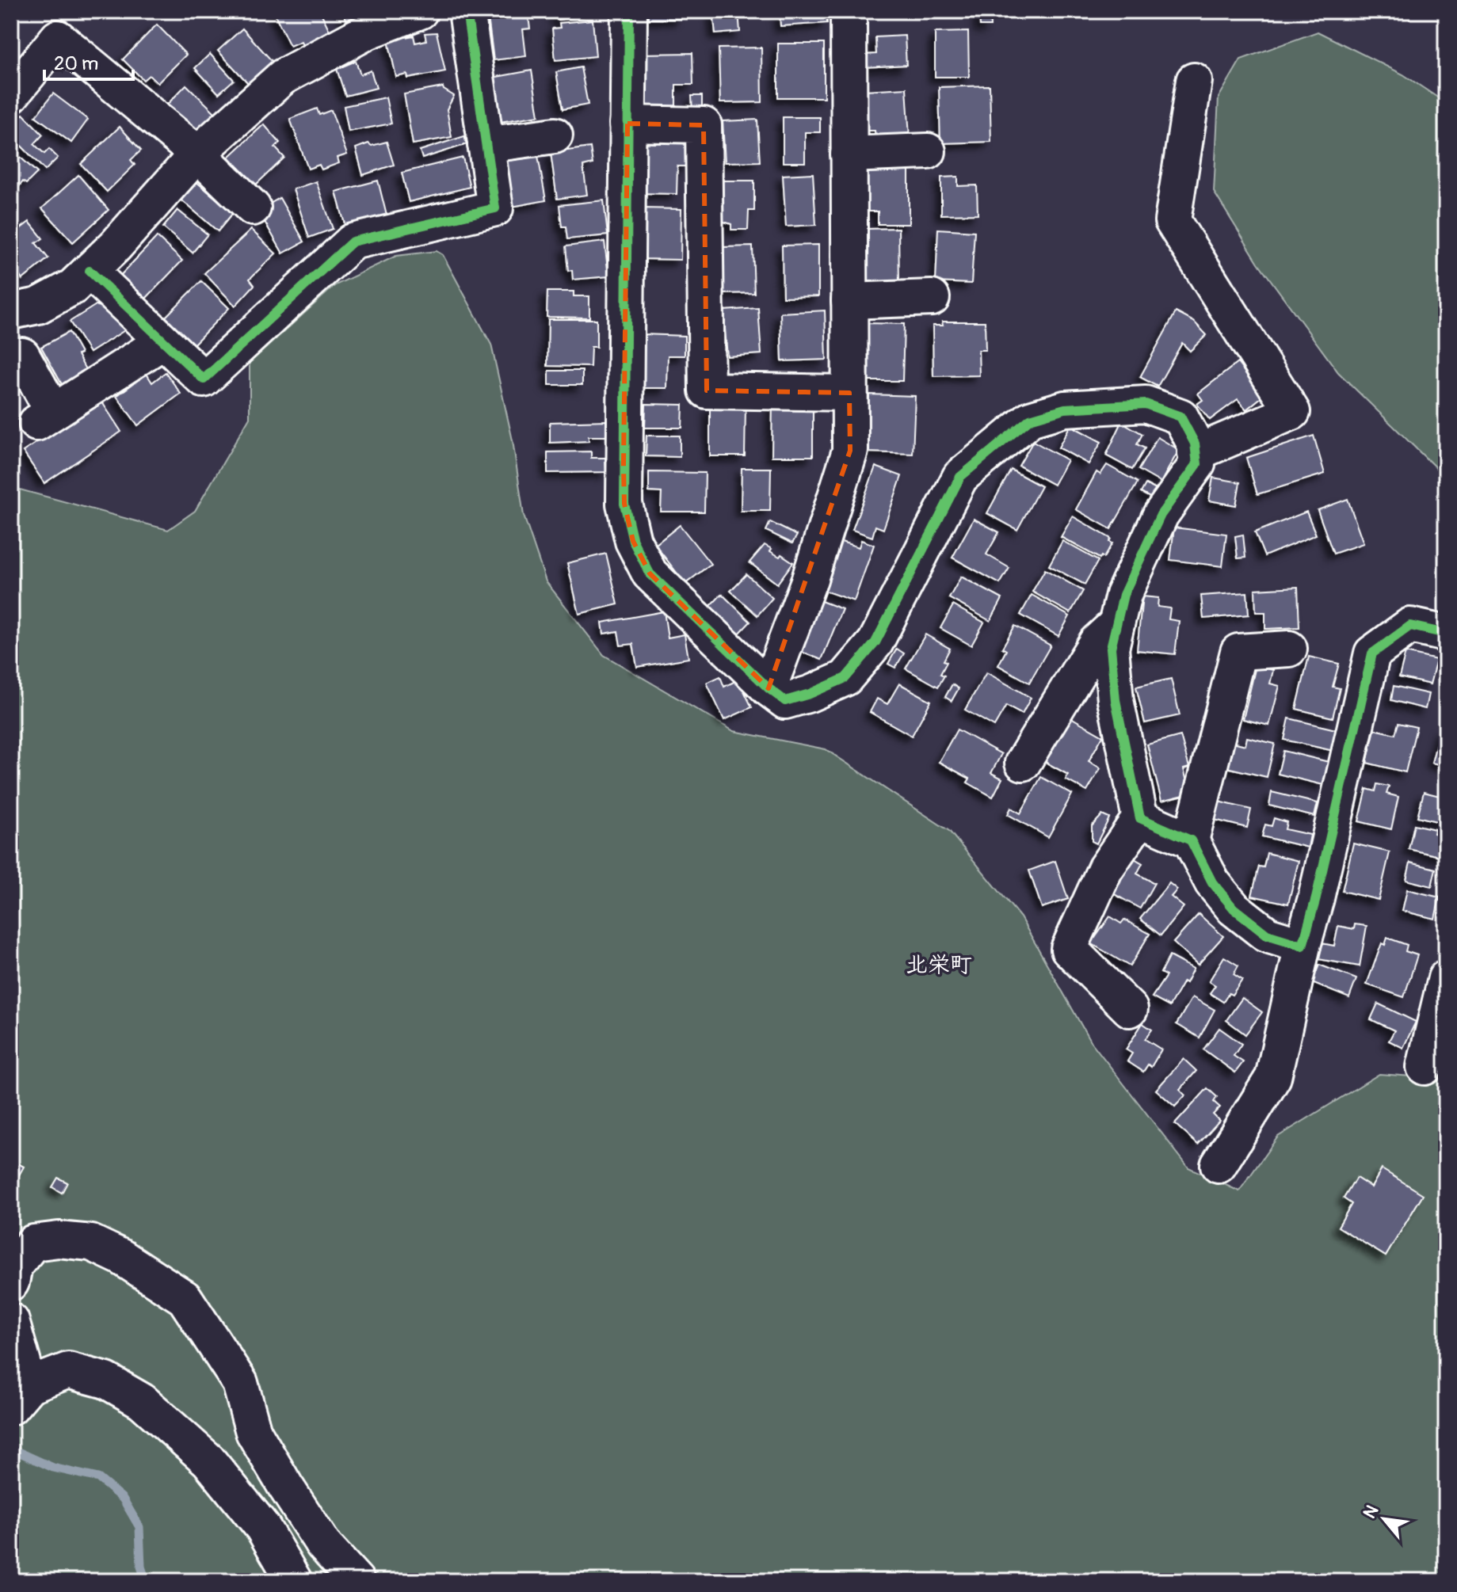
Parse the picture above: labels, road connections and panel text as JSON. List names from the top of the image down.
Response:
{
  "districts": ["北栄町"],
  "scale_bar": "20 m",
  "north": "top left"
}
